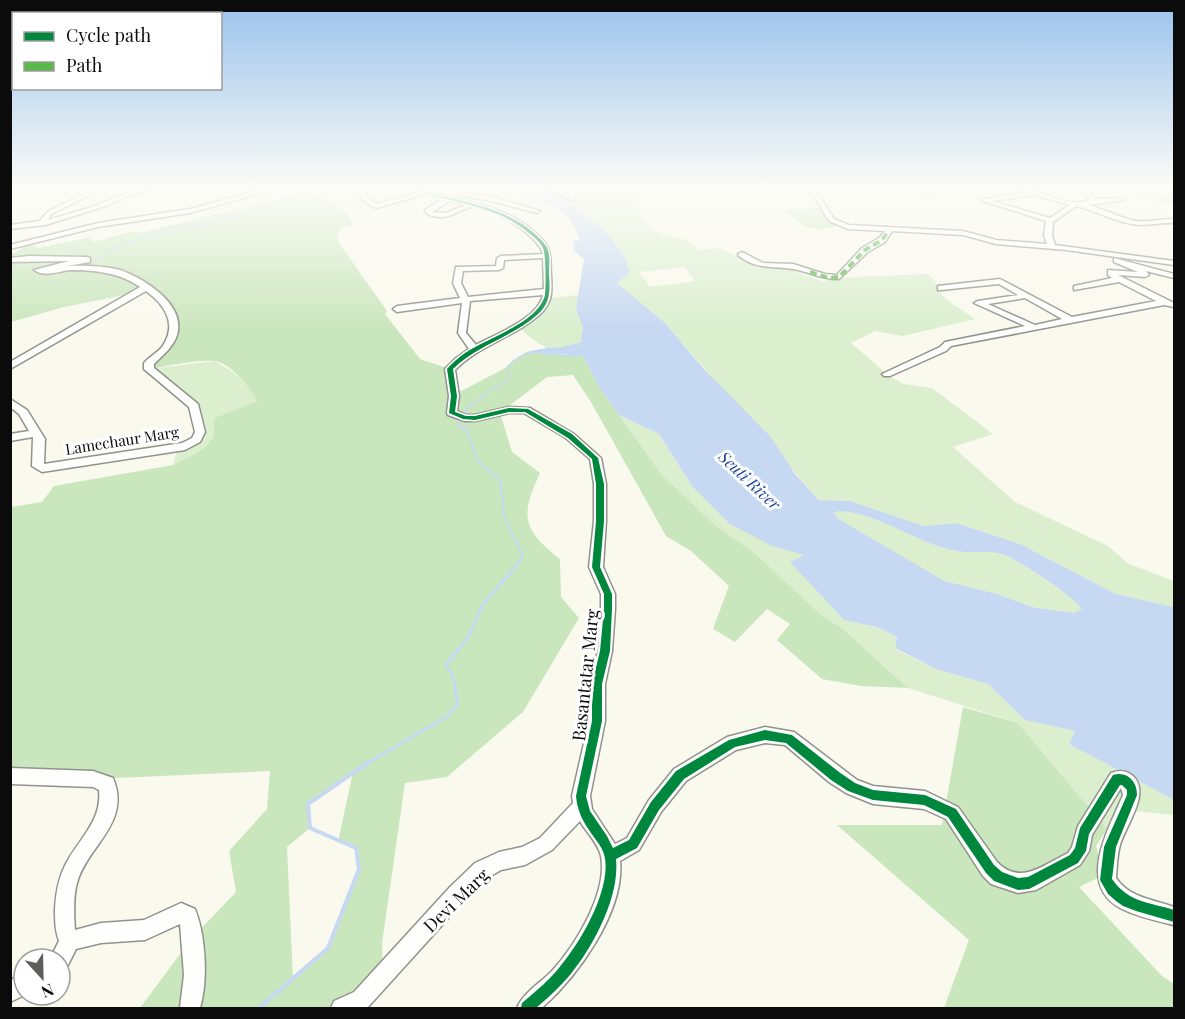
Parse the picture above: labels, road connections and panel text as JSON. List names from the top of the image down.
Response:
{
  "streets": {
    "street": ["Lamechaur Marg", "Basantatar Marg", "Devi Marg"]
  },
  "crossings": [
    ["Basantatar Marg", "Devi Marg"]
  ],
  "water": ["Seuti River"],
  "legend": ["Cycle path", "Path"],
  "north": "bottom"
}
